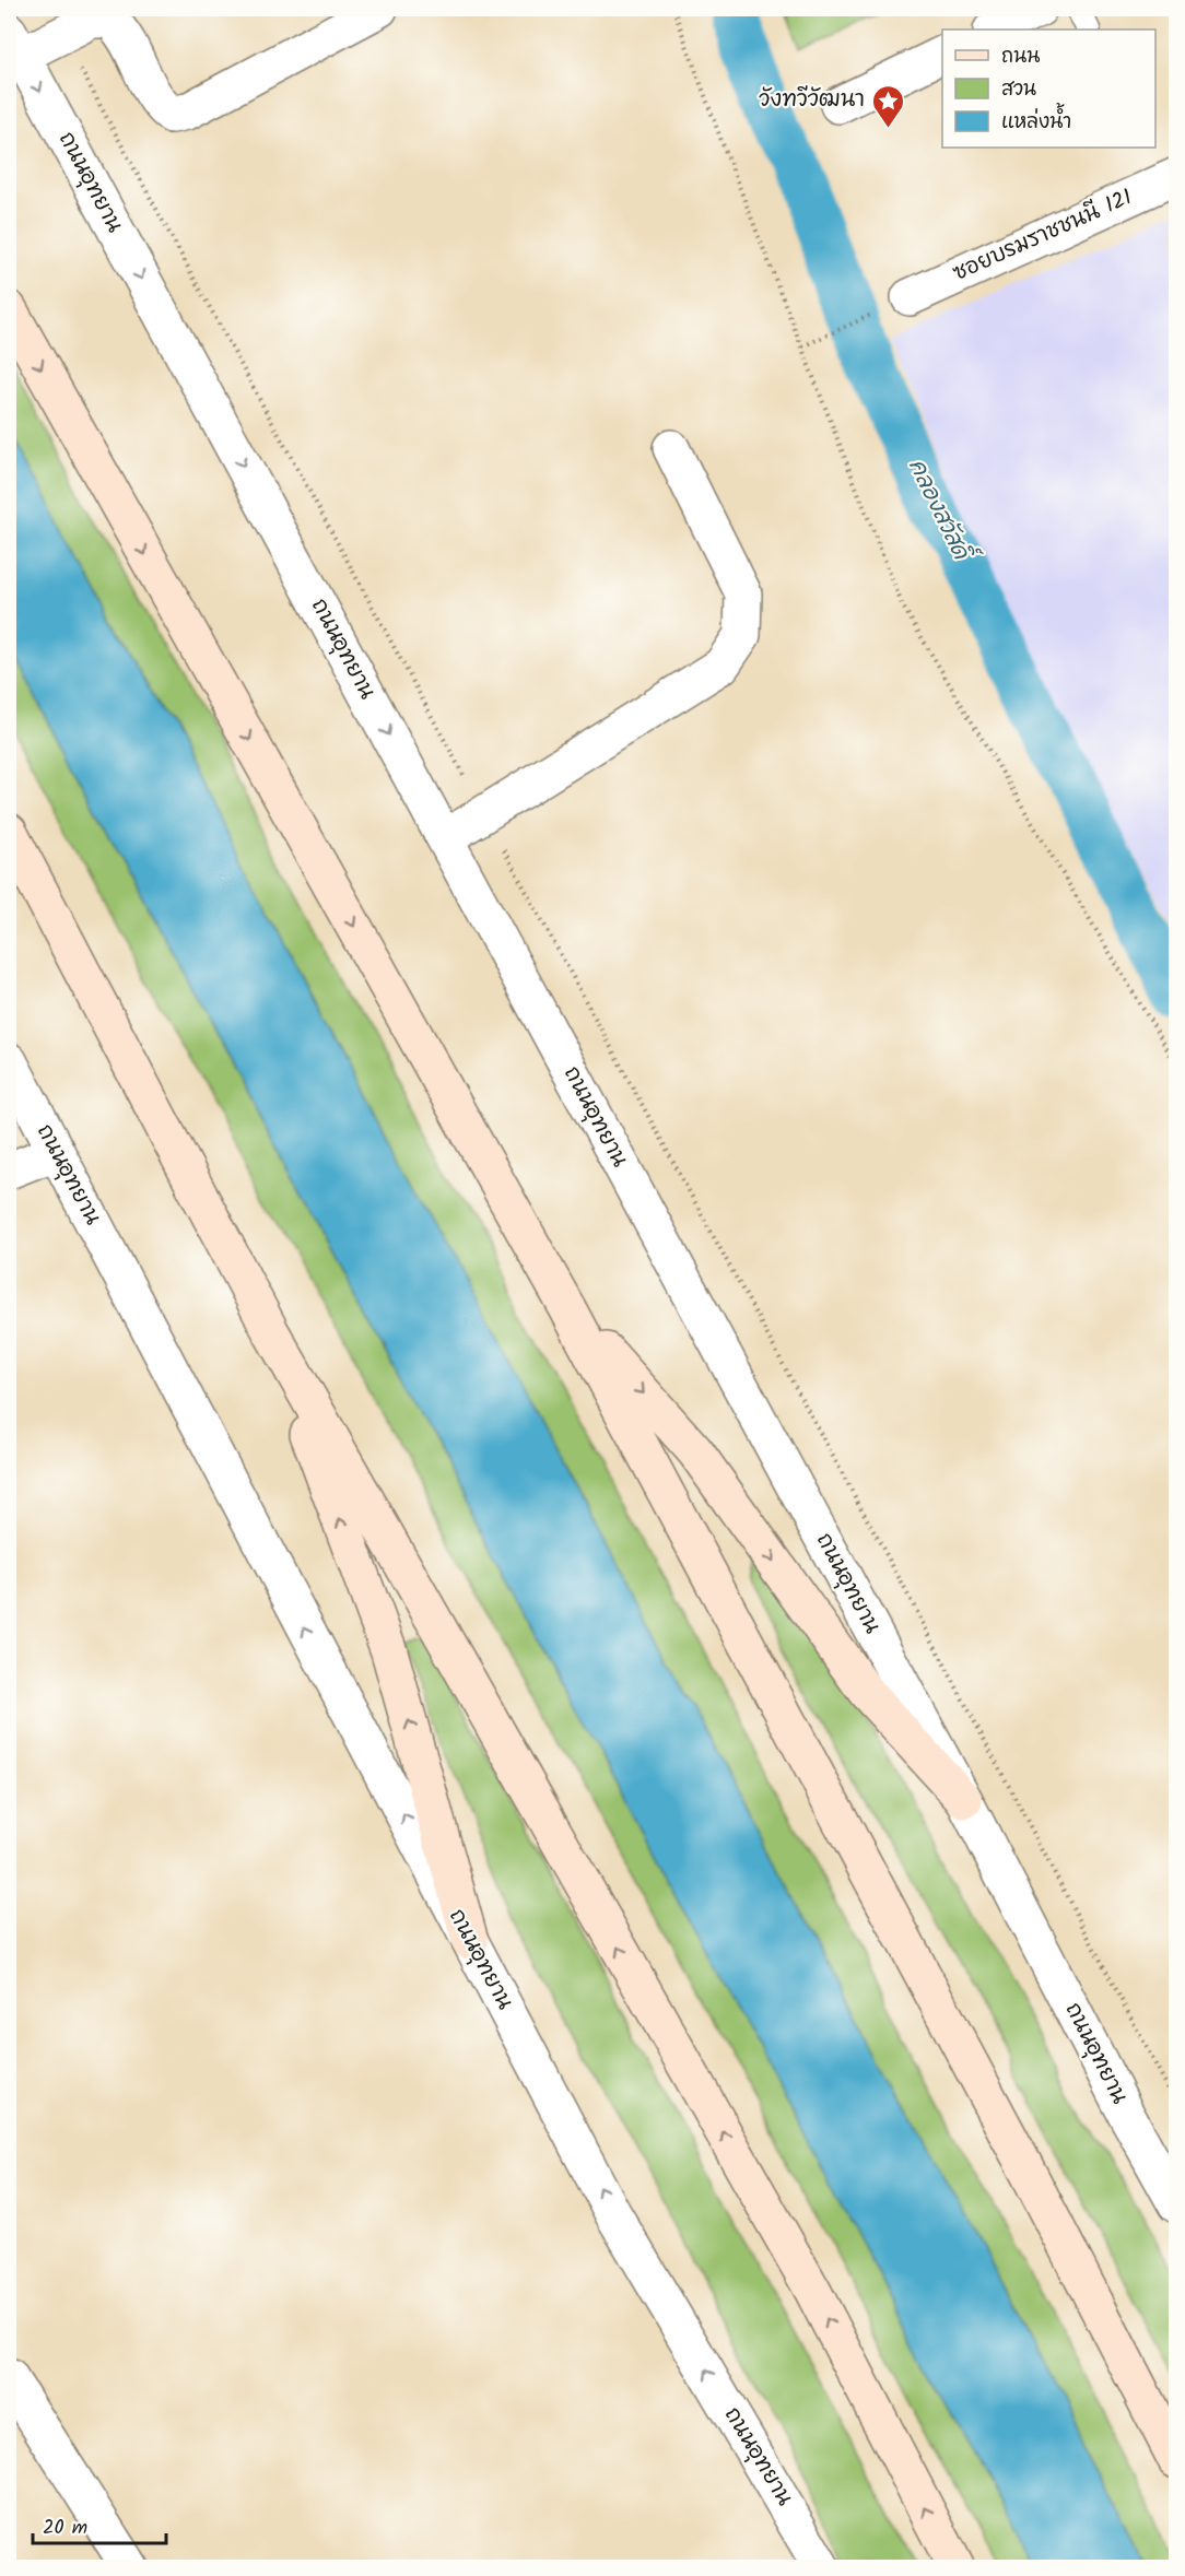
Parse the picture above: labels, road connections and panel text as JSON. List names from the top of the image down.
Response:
{
  "streets": {
    "street": ["ถนนอุทยาน", "ซอยบรมราชชนนี 121"]
  },
  "water": ["คลองสวัสดิ์"],
  "places": {
    "place": ["วังทวีวัฒนา"]
  },
  "legend": ["ถนน", "สวน", "แหล่งน้ำ"],
  "scale_bar": "20 m"
}
